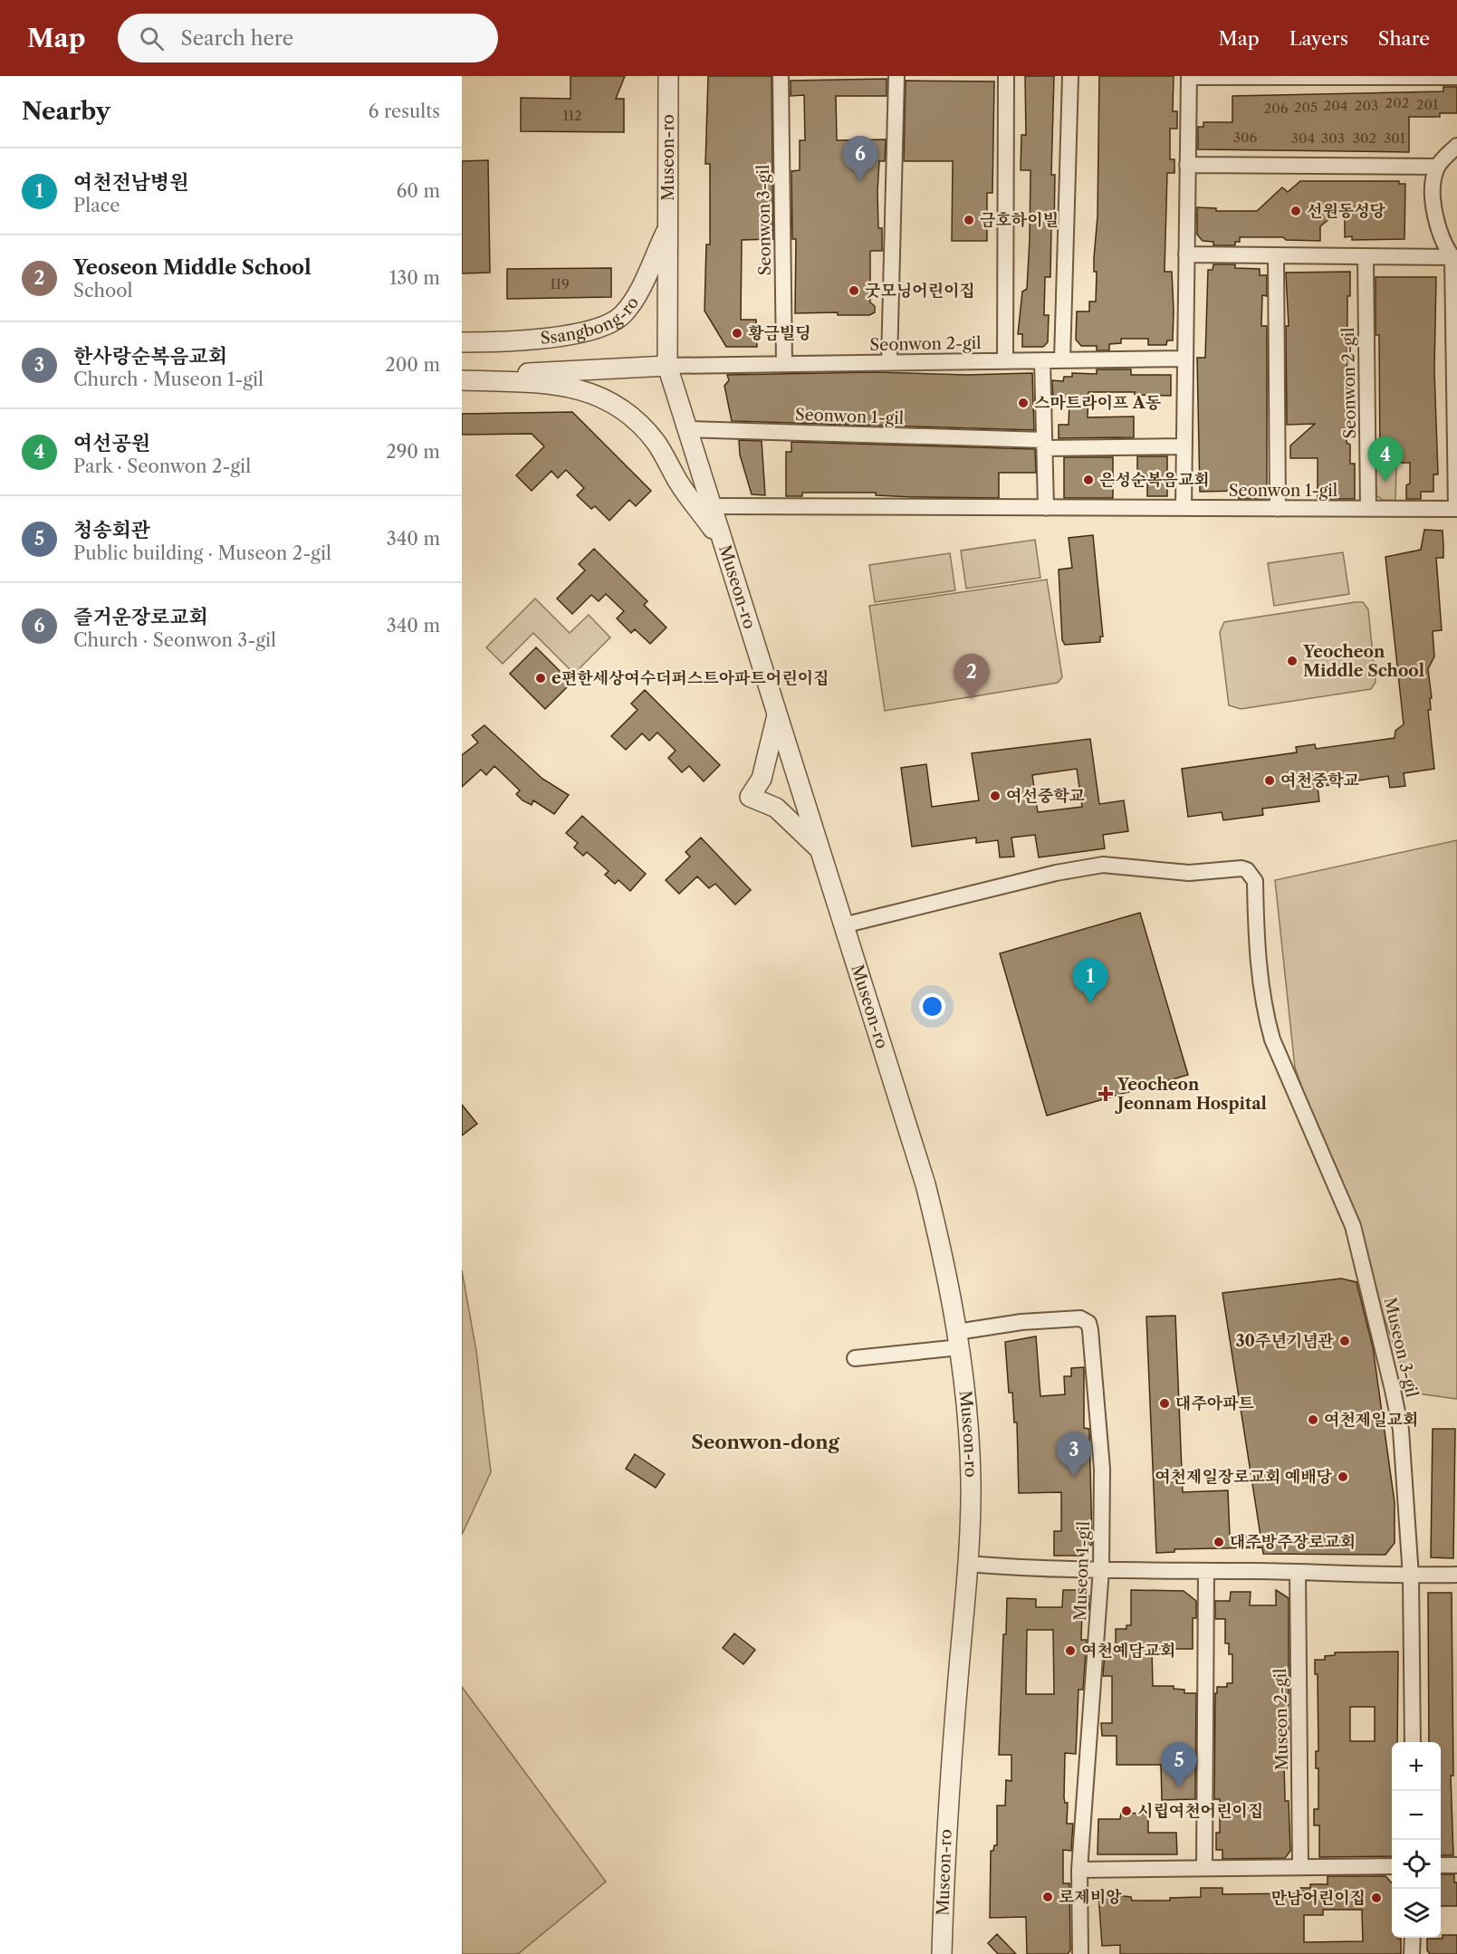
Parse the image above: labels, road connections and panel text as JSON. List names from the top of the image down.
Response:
{
  "streets": {
    "street": [
      "Museon-ro",
      "Seonwon 3-gil",
      "Ssangbong-ro",
      "Seonwon 2-gil",
      "Seonwon 1-gil",
      "Museon 3-gil",
      "Museon 1-gil",
      "Museon 2-gil"
    ]
  },
  "crossings": [
    ["Museon-ro", "Ssangbong-ro"],
    ["Museon-ro", "Seonwon 2-gil"],
    ["Museon-ro", "Seonwon 1-gil"],
    ["Museon-ro", "Museon 3-gil"],
    ["Museon-ro", "Museon 1-gil"],
    ["Seonwon 3-gil", "Seonwon 2-gil"],
    ["Seonwon 2-gil", "Seonwon 1-gil"]
  ],
  "districts": ["Seonwon-dong"],
  "places": {
    "other": [
      "선원동성당",
      "금호하이빌",
      "굿모닝어린이집",
      "황금빌딩",
      "스마트라이프 A동",
      "은성순복음교회",
      "Yeocheon Middle School",
      "e편한세상여수더퍼스트아파트어린이집",
      "여천중학교",
      "여선중학교",
      "30주년기념관",
      "대주아파트",
      "여천제일교회",
      "여천제일장로교회 예배당",
      "대주방주장로교회",
      "여천예담교회",
      "시립여천어린이집",
      "로제비앙",
      "만남어린이집"
    ],
    "health": ["Yeocheon Jeonnam Hospital"]
  },
  "house_numbers": [
    "202",
    "201",
    "204",
    "203",
    "205",
    "206",
    "112",
    "306",
    "304",
    "303",
    "302",
    "301",
    "119"
  ],
  "page": {
    "header": "Map",
    "search": "Search here",
    "nav": ["Map", "Layers", "Share"],
    "heading": ["Nearby", "6 results"],
    "pins": [
      "6",
      "4",
      "2",
      "1",
      "3",
      "5"
    ],
    "list": [
      {
        "mark": "1",
        "name": "여천전남병원",
        "note": "Place",
        "value": "60 m"
      },
      {
        "mark": "2",
        "name": "Yeoseon Middle School",
        "note": "School",
        "value": "130 m"
      },
      {
        "mark": "3",
        "name": "한사랑순복음교회",
        "note": "Church · Museon 1-gil",
        "value": "200 m"
      },
      {
        "mark": "4",
        "name": "여선공원",
        "note": "Park · Seonwon 2-gil",
        "value": "290 m"
      },
      {
        "mark": "5",
        "name": "청송회관",
        "note": "Public building · Museon 2-gil",
        "value": "340 m"
      },
      {
        "mark": "6",
        "name": "즐거운장로교회",
        "note": "Church · Seonwon 3-gil",
        "value": "340 m"
      }
    ],
    "map_buttons": ["+", "−"]
  }
}
